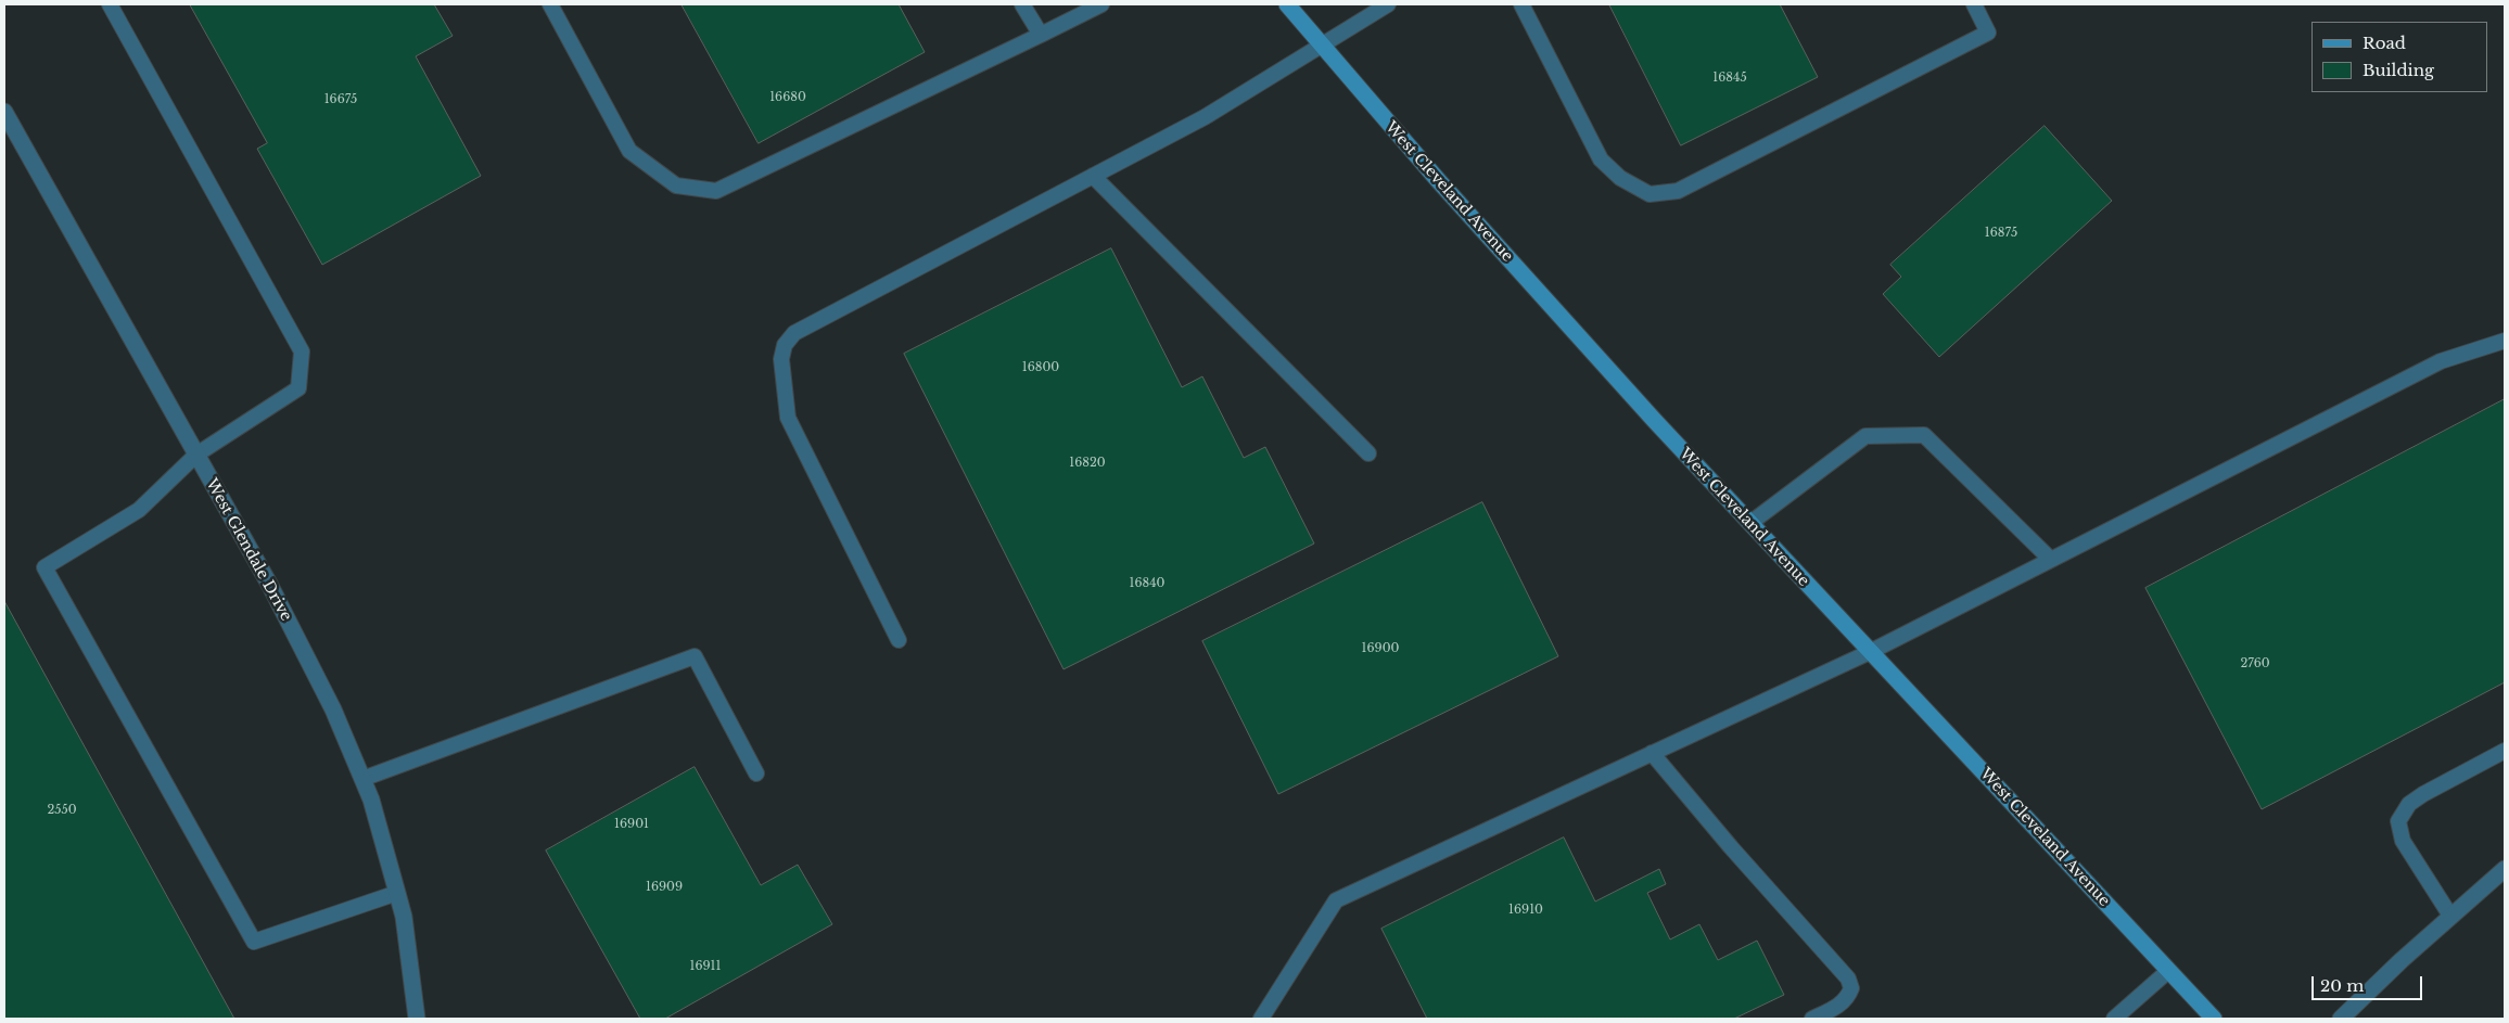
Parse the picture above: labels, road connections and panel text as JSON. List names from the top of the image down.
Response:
{
  "streets": {
    "main road": ["West Cleveland Avenue"],
    "street": ["West Glendale Drive"]
  },
  "house_numbers": [
    "16845",
    "16680",
    "16675",
    "16875",
    "16800",
    "16820",
    "16840",
    "16900",
    "2760",
    "2550",
    "16901",
    "16909",
    "16910",
    "16911"
  ],
  "legend": ["Road", "Building"],
  "scale_bar": "20 m"
}
